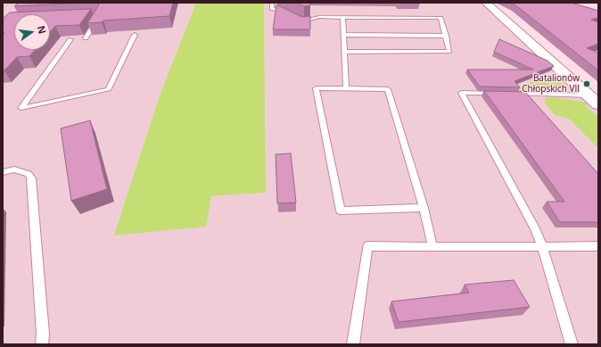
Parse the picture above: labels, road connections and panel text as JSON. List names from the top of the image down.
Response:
{
  "places": ["Batalionów Chłopskich VII"],
  "north": "right"
}
